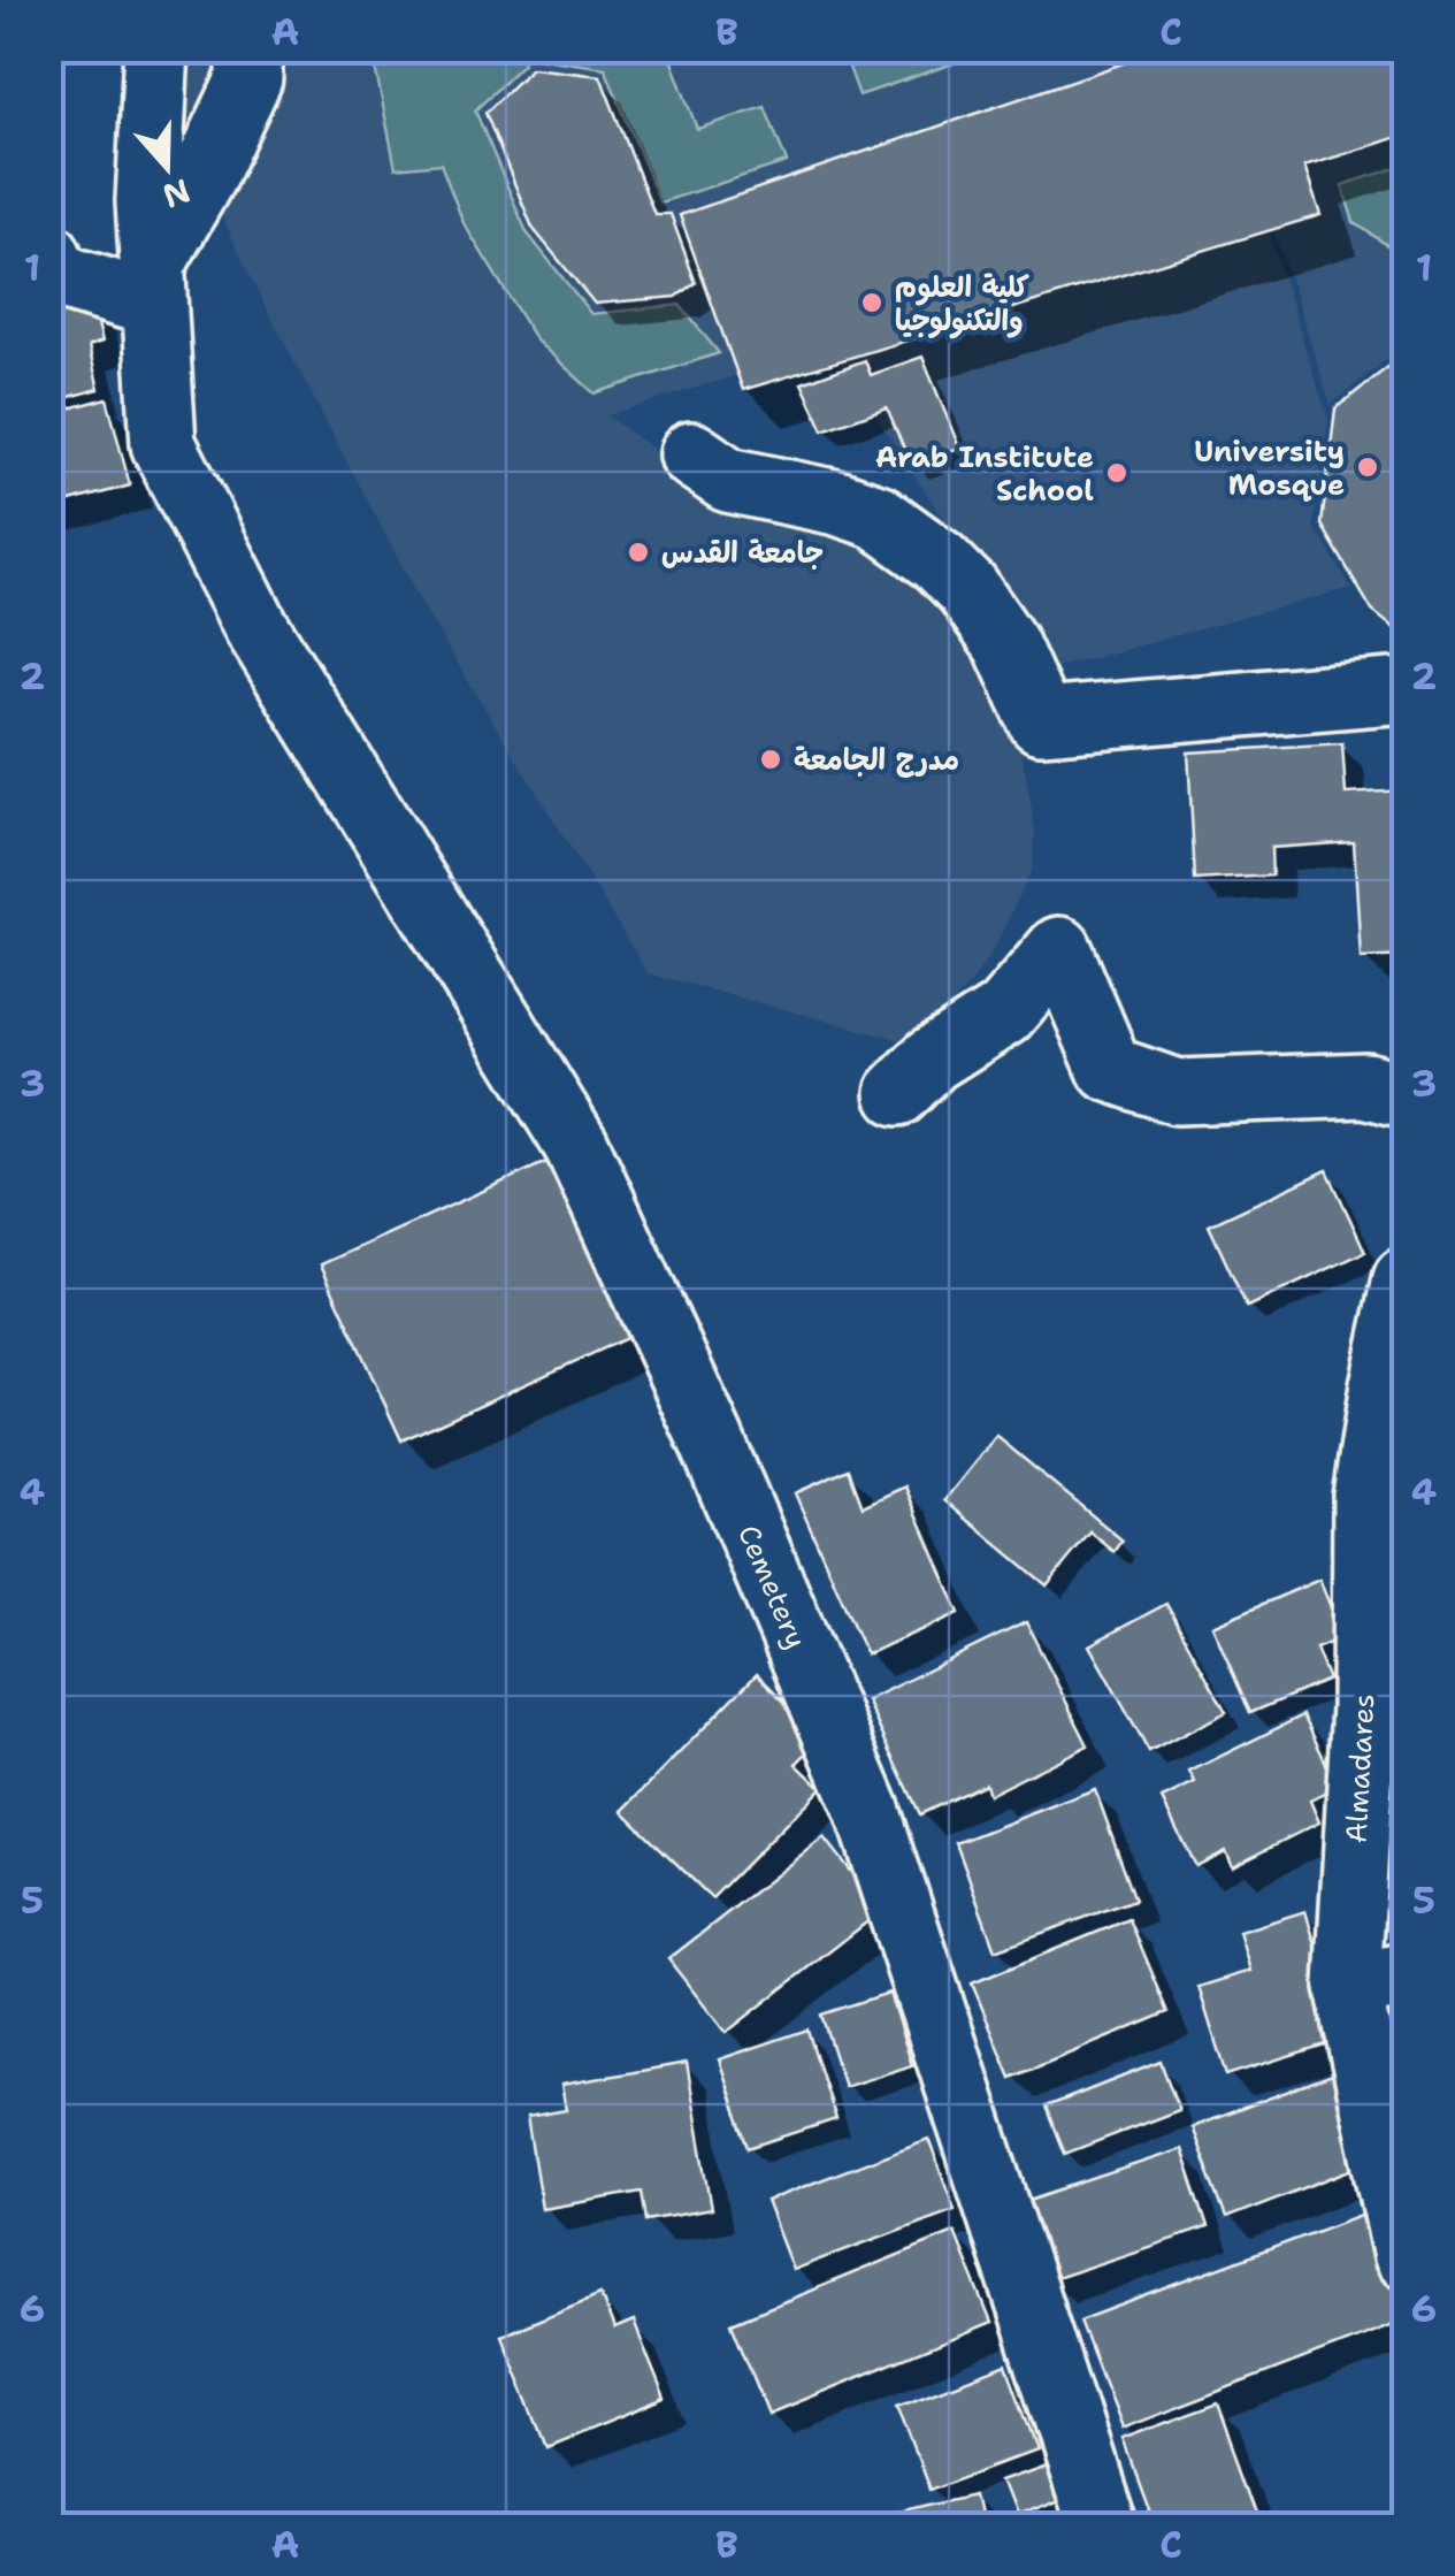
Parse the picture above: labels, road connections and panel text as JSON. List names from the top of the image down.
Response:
{
  "streets": {
    "street": ["Cemetery", "Almadares"]
  },
  "places": [
    "كلية العلوم والتكنولوجيا",
    "University Mosque",
    "Arab Institute School",
    "جامعة القدس",
    "مدرج الجامعة"
  ],
  "north": "bottom",
  "grid": {
    "columns": ["A", "B", "C"],
    "rows": [
      "1",
      "2",
      "3",
      "4",
      "5",
      "6"
    ]
  }
}
